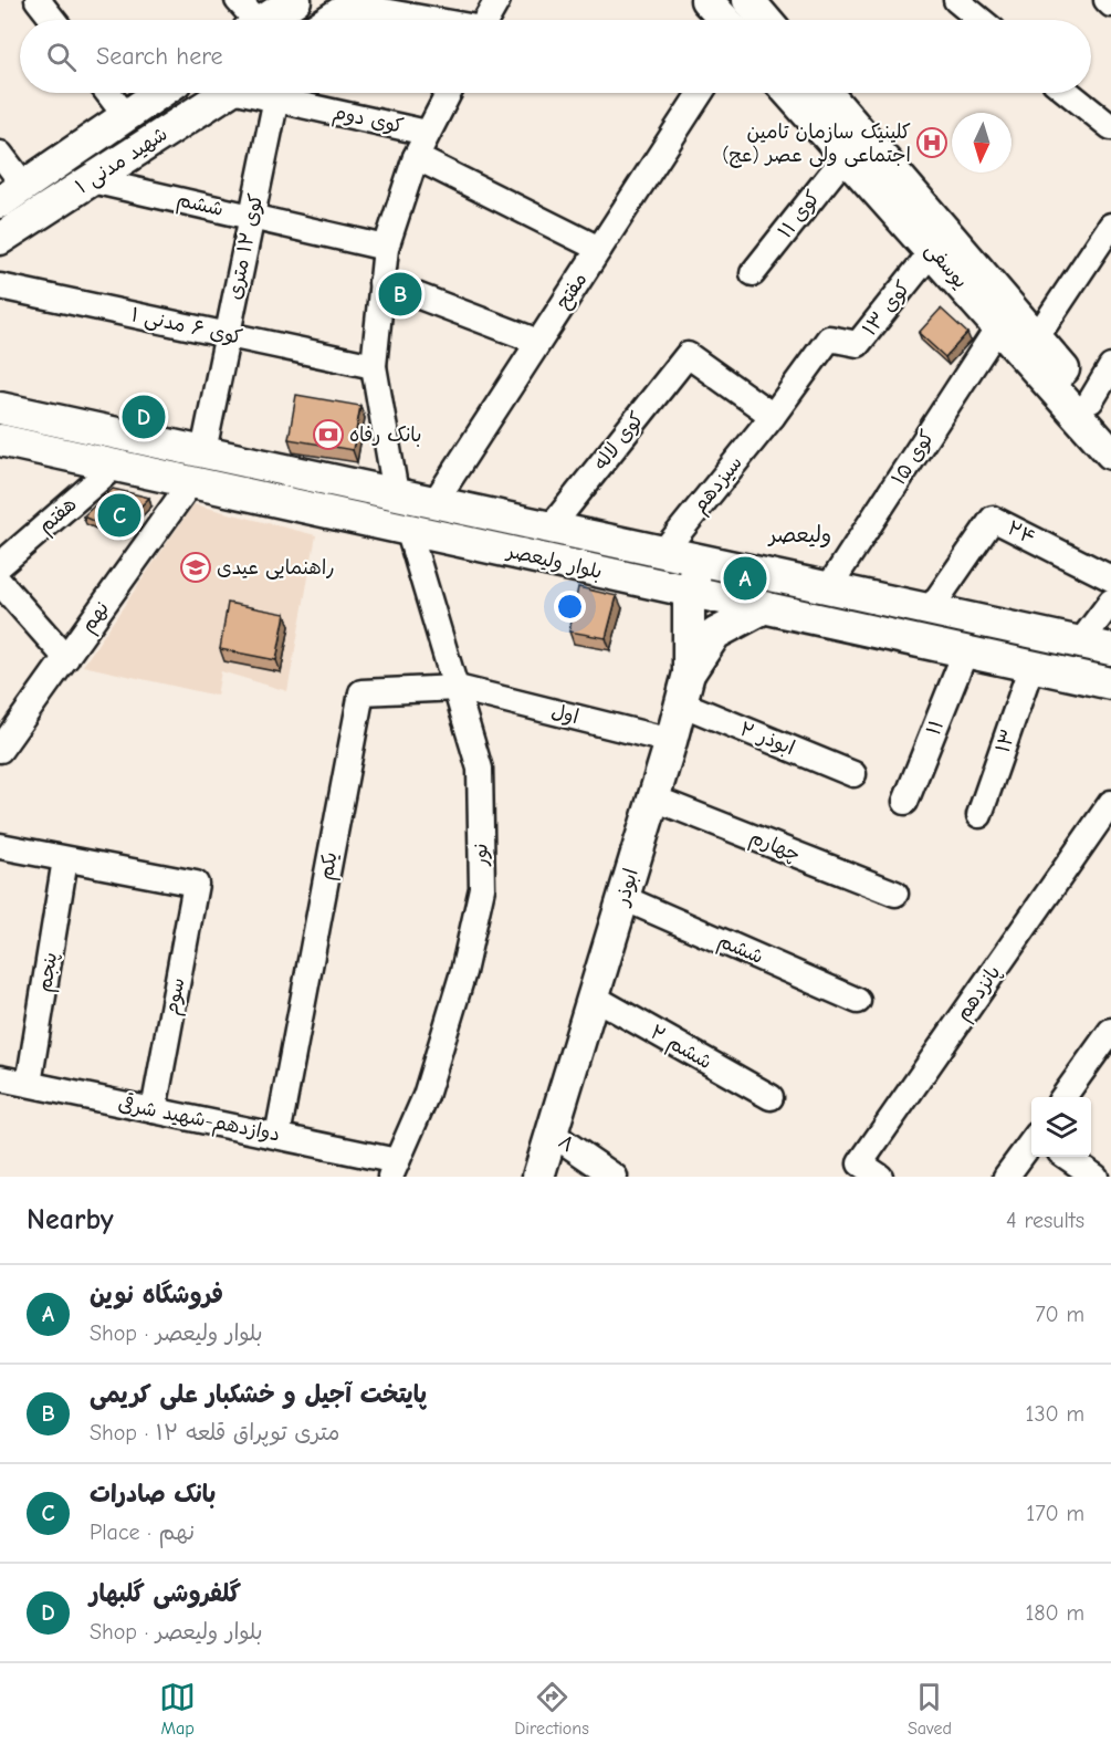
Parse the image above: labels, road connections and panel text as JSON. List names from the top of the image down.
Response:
{
  "streets": {
    "main road": [
      "شهید مدنی ۱",
      "یوسفی",
      "بلوار ولیعصر",
      "ابوذر"
    ],
    "street": [
      "کوی دوم",
      "ششم",
      "کوی ۱۱",
      "کوی ۱۲ متری",
      "مفتح",
      "کوی ۱۳",
      "کوی ۶ مدنی ۱",
      "کوی لاله",
      "کوی ۱۵",
      "سیزدهم",
      "هفتم",
      "۲۴",
      "نهم",
      "اول",
      "۱۱",
      "۲ ابوذر",
      "۱۳",
      "چهارم",
      "نور",
      "یکم",
      "پنجم",
      "پانزدهم",
      "سوم",
      "ششم ۲",
      "دوازدهم-شهید شرقی",
      "۸"
    ]
  },
  "crossings": [
    ["شهید مدنی ۱", "ششم"],
    ["ششم", "کوی ۱۲ متری"],
    ["ششم", "ابوذر"],
    ["کوی ۱۱", "یوسفی"],
    ["کوی ۱۲ متری", "کوی ۶ مدنی ۱"],
    ["کوی ۱۲ متری", "بلوار ولیعصر"],
    ["یوسفی", "کوی ۱۳"],
    ["یوسفی", "کوی ۱۵"],
    ["مفتح", "بلوار ولیعصر"],
    ["کوی ۱۳", "سیزدهم"],
    ["کوی لاله", "سیزدهم"],
    ["کوی لاله", "بلوار ولیعصر"],
    ["کوی ۱۵", "بلوار ولیعصر"],
    ["سیزدهم", "بلوار ولیعصر"],
    ["هفتم", "بلوار ولیعصر"],
    ["۲۴", "بلوار ولیعصر"],
    ["بلوار ولیعصر", "نهم"],
    ["بلوار ولیعصر", "۱۱"],
    ["بلوار ولیعصر", "۱۳"],
    ["بلوار ولیعصر", "نور"],
    ["بلوار ولیعصر", "ابوذر"],
    ["اول", "نور"],
    ["اول", "یکم"],
    ["اول", "ابوذر"],
    ["۲ ابوذر", "ابوذر"],
    ["چهارم", "ابوذر"],
    ["نور", "یکم"],
    ["نور", "دوازدهم-شهید شرقی"],
    ["یکم", "دوازدهم-شهید شرقی"],
    ["ابوذر", "ششم ۲"],
    ["ابوذر", "۸"],
    ["پنجم", "سوم"],
    ["پنجم", "دوازدهم-شهید شرقی"],
    ["سوم", "دوازدهم-شهید شرقی"]
  ],
  "districts": ["ولیعصر"],
  "places": {
    "hospital": ["کلینیک سازمان تامین اجتماعی ولی عصر (عج)"],
    "bank": ["بانک رفاه"],
    "school or university": ["راهنمایی عیدی"]
  },
  "north": "bottom",
  "page": {
    "search": "Search here",
    "pins": [
      "B",
      "D",
      "C",
      "A"
    ],
    "heading": ["Nearby", "4 results"],
    "list": [
      {
        "mark": "A",
        "name": "فروشگاه نوین",
        "note": "Shop · بلوار ولیعصر",
        "value": "70 m"
      },
      {
        "mark": "B",
        "name": "پایتخت آجیل و خشکبار علی کریمی",
        "note": "Shop · ۱۲ متری توپراق قلعه",
        "value": "130 m"
      },
      {
        "mark": "C",
        "name": "بانک صادرات",
        "note": "Place · نهم",
        "value": "170 m"
      },
      {
        "mark": "D",
        "name": "گلفروشی گلبهار",
        "note": "Shop · بلوار ولیعصر",
        "value": "180 m"
      }
    ],
    "nav": ["Map", "Directions", "Saved"]
  }
}
